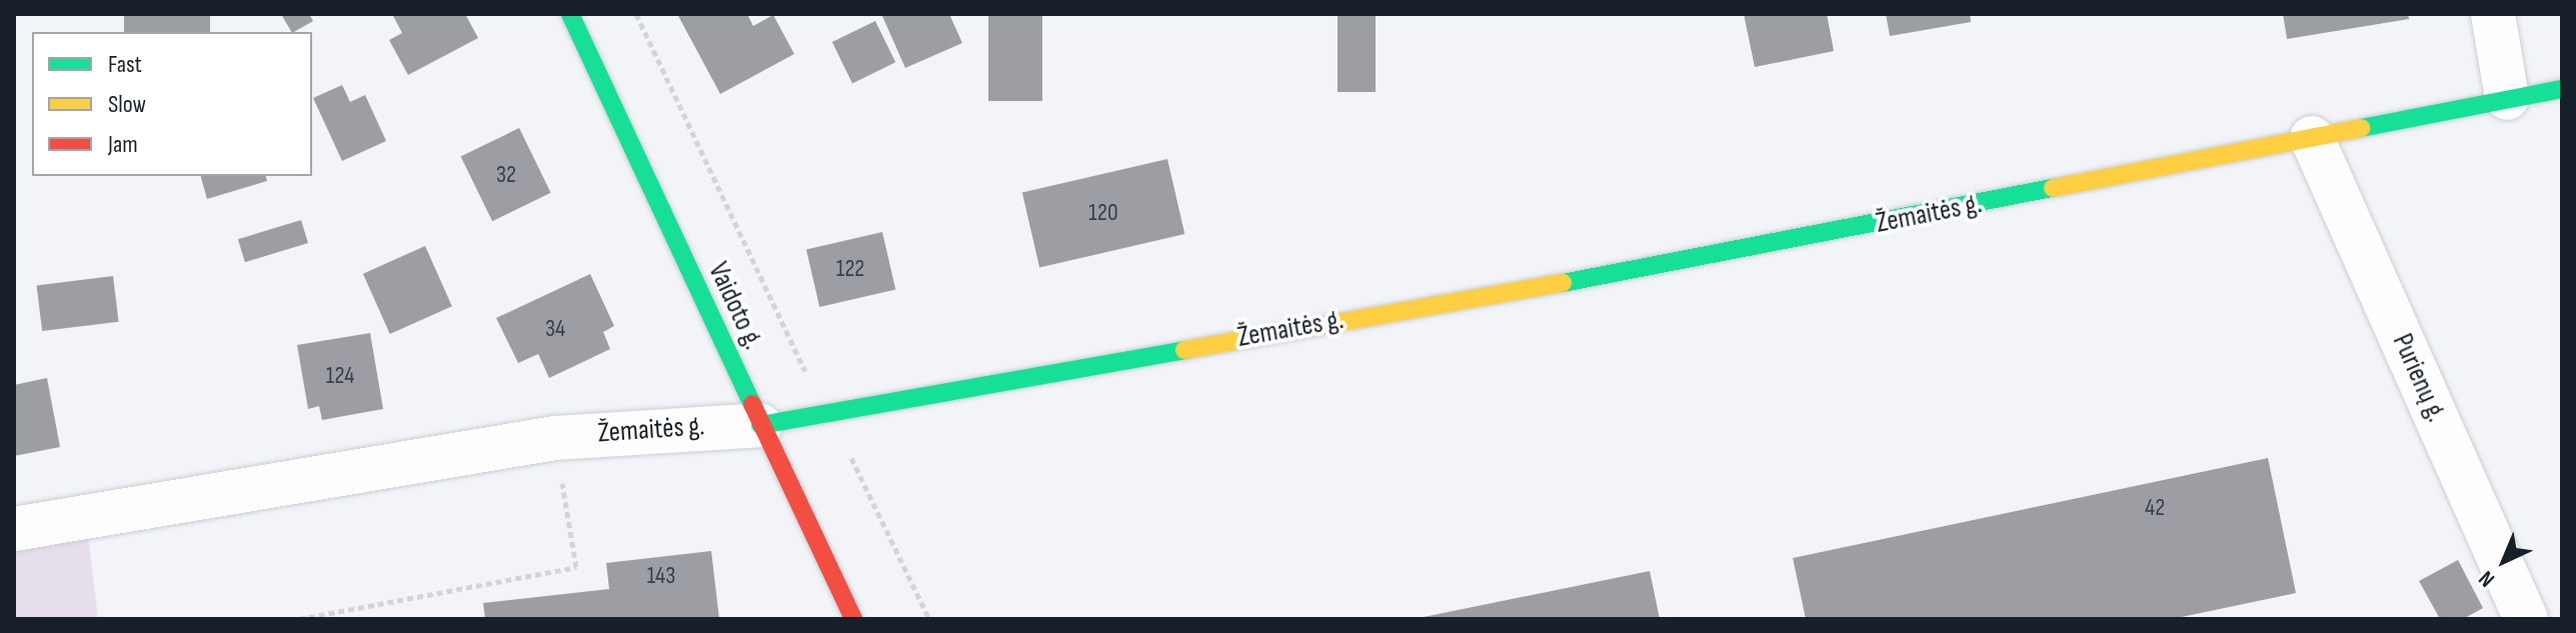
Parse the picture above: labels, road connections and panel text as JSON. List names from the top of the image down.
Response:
{
  "streets": {
    "main road": ["Žemaitės g.", "Vaidoto g."],
    "street": ["Purienų g."]
  },
  "crossings": [
    ["Žemaitės g.", "Vaidoto g."],
    ["Žemaitės g.", "Purienų g."]
  ],
  "house_numbers": [
    "32",
    "120",
    "122",
    "34",
    "124",
    "42",
    "143"
  ],
  "legend": ["Fast", "Slow", "Jam"],
  "north": "bottom left"
}
